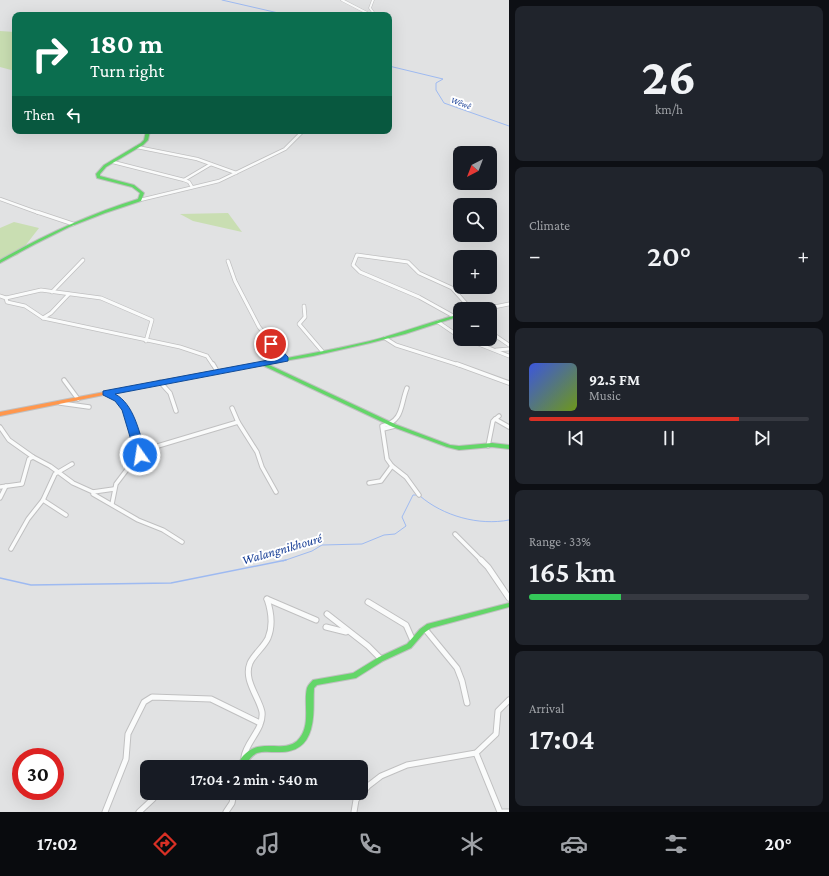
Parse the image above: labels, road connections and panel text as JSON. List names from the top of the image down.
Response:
{
  "water": ["Wêwê", "Walangnikhouré"],
  "north": "bottom left",
  "page": {
    "tile": [
      ["26", "km/h"],
      "Climate",
      ["Range · 33%", "165 km"],
      ["Arrival", "17:04"]
    ],
    "turn": ["180 m", "Turn right"],
    "then": "Then",
    "map_buttons": ["+", "−"],
    "heat": ["−", "20°", "+"],
    "song": ["92.5 FM", "Music"],
    "limit": "30",
    "trip": "17:04 · 2 min · 540 m",
    "tabs": ["17:02", "20°"]
  }
}
